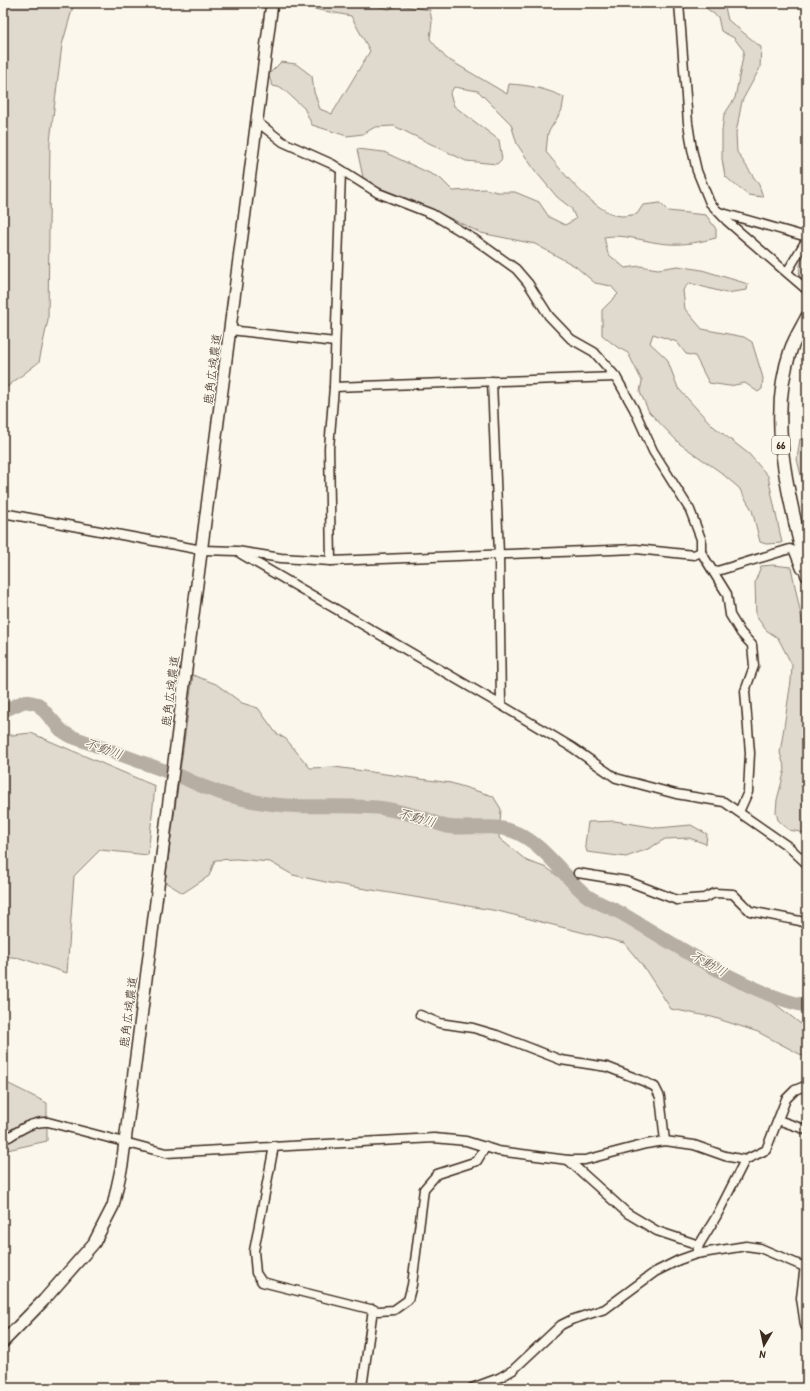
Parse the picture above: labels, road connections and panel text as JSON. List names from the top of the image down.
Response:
{
  "streets": {
    "main road": ["66"],
    "street": ["鹿角広域農道"]
  },
  "water": ["不動川"],
  "north": "bottom"
}
